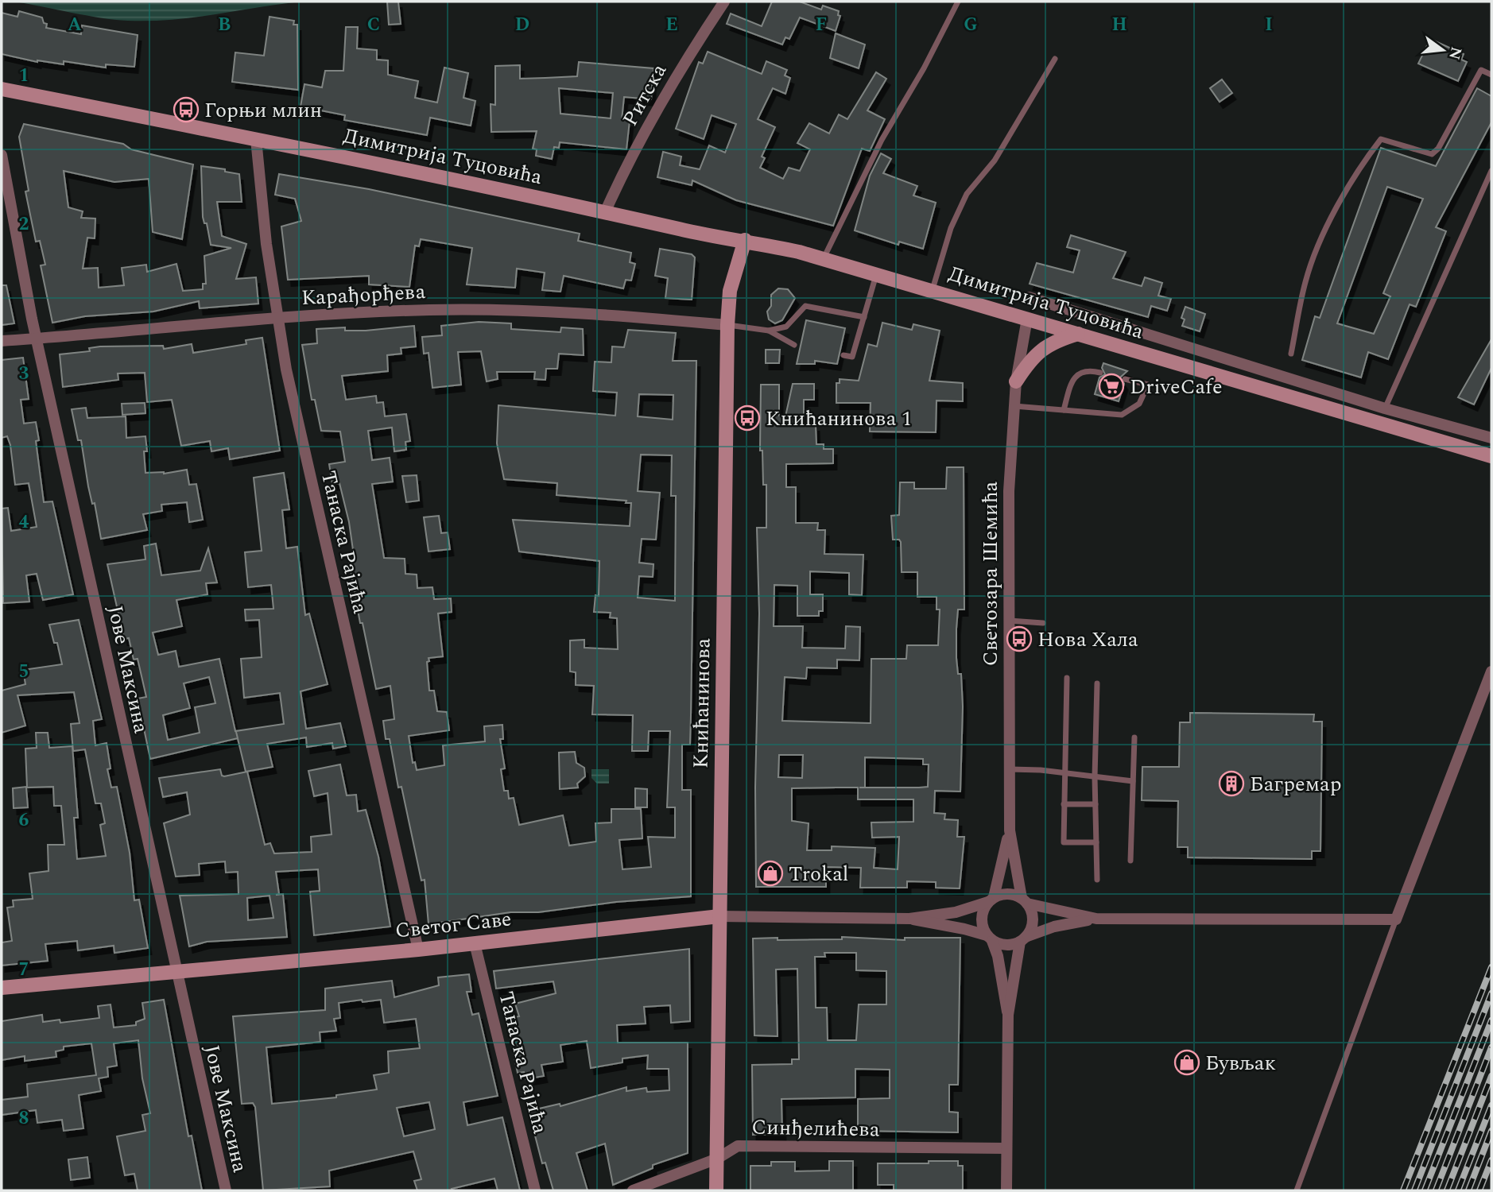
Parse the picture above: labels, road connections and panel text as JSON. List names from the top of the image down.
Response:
{
  "streets": {
    "main road": ["Димитрија Туцовића", "Книћанинова", "Светог Саве"],
    "street": [
      "Ритска",
      "Карађорђева",
      "Танаска Рајића",
      "Светозара Шемића",
      "Јове Максина",
      "Синђелићева"
    ]
  },
  "crossings": [
    ["Ритска", "Димитрија Туцовића"],
    ["Димитрија Туцовића", "Танаска Рајића"],
    ["Димитрија Туцовића", "Светозара Шемића"],
    ["Димитрија Туцовића", "Книћанинова"],
    ["Карађорђева", "Танаска Рајића"],
    ["Карађорђева", "Јове Максина"],
    ["Карађорђева", "Книћанинова"],
    ["Танаска Рајића", "Светог Саве"],
    ["Светозара Шемића", "Светог Саве"],
    ["Јове Максина", "Светог Саве"],
    ["Книћанинова", "Светог Саве"],
    ["Книћанинова", "Синђелићева"]
  ],
  "places": {
    "bus stop": ["Горњи млин", "Книћанинова 1", "Нова Хала"],
    "supermarket": ["DriveCafe"],
    "building": ["Багремар"],
    "shop": ["Trokal", "Бувљак"]
  },
  "north": "right",
  "grid": {
    "columns": [
      "A",
      "B",
      "C",
      "D",
      "E",
      "F",
      "G",
      "H",
      "I"
    ],
    "rows": [
      "1",
      "2",
      "3",
      "4",
      "5",
      "6",
      "7",
      "8"
    ]
  }
}
